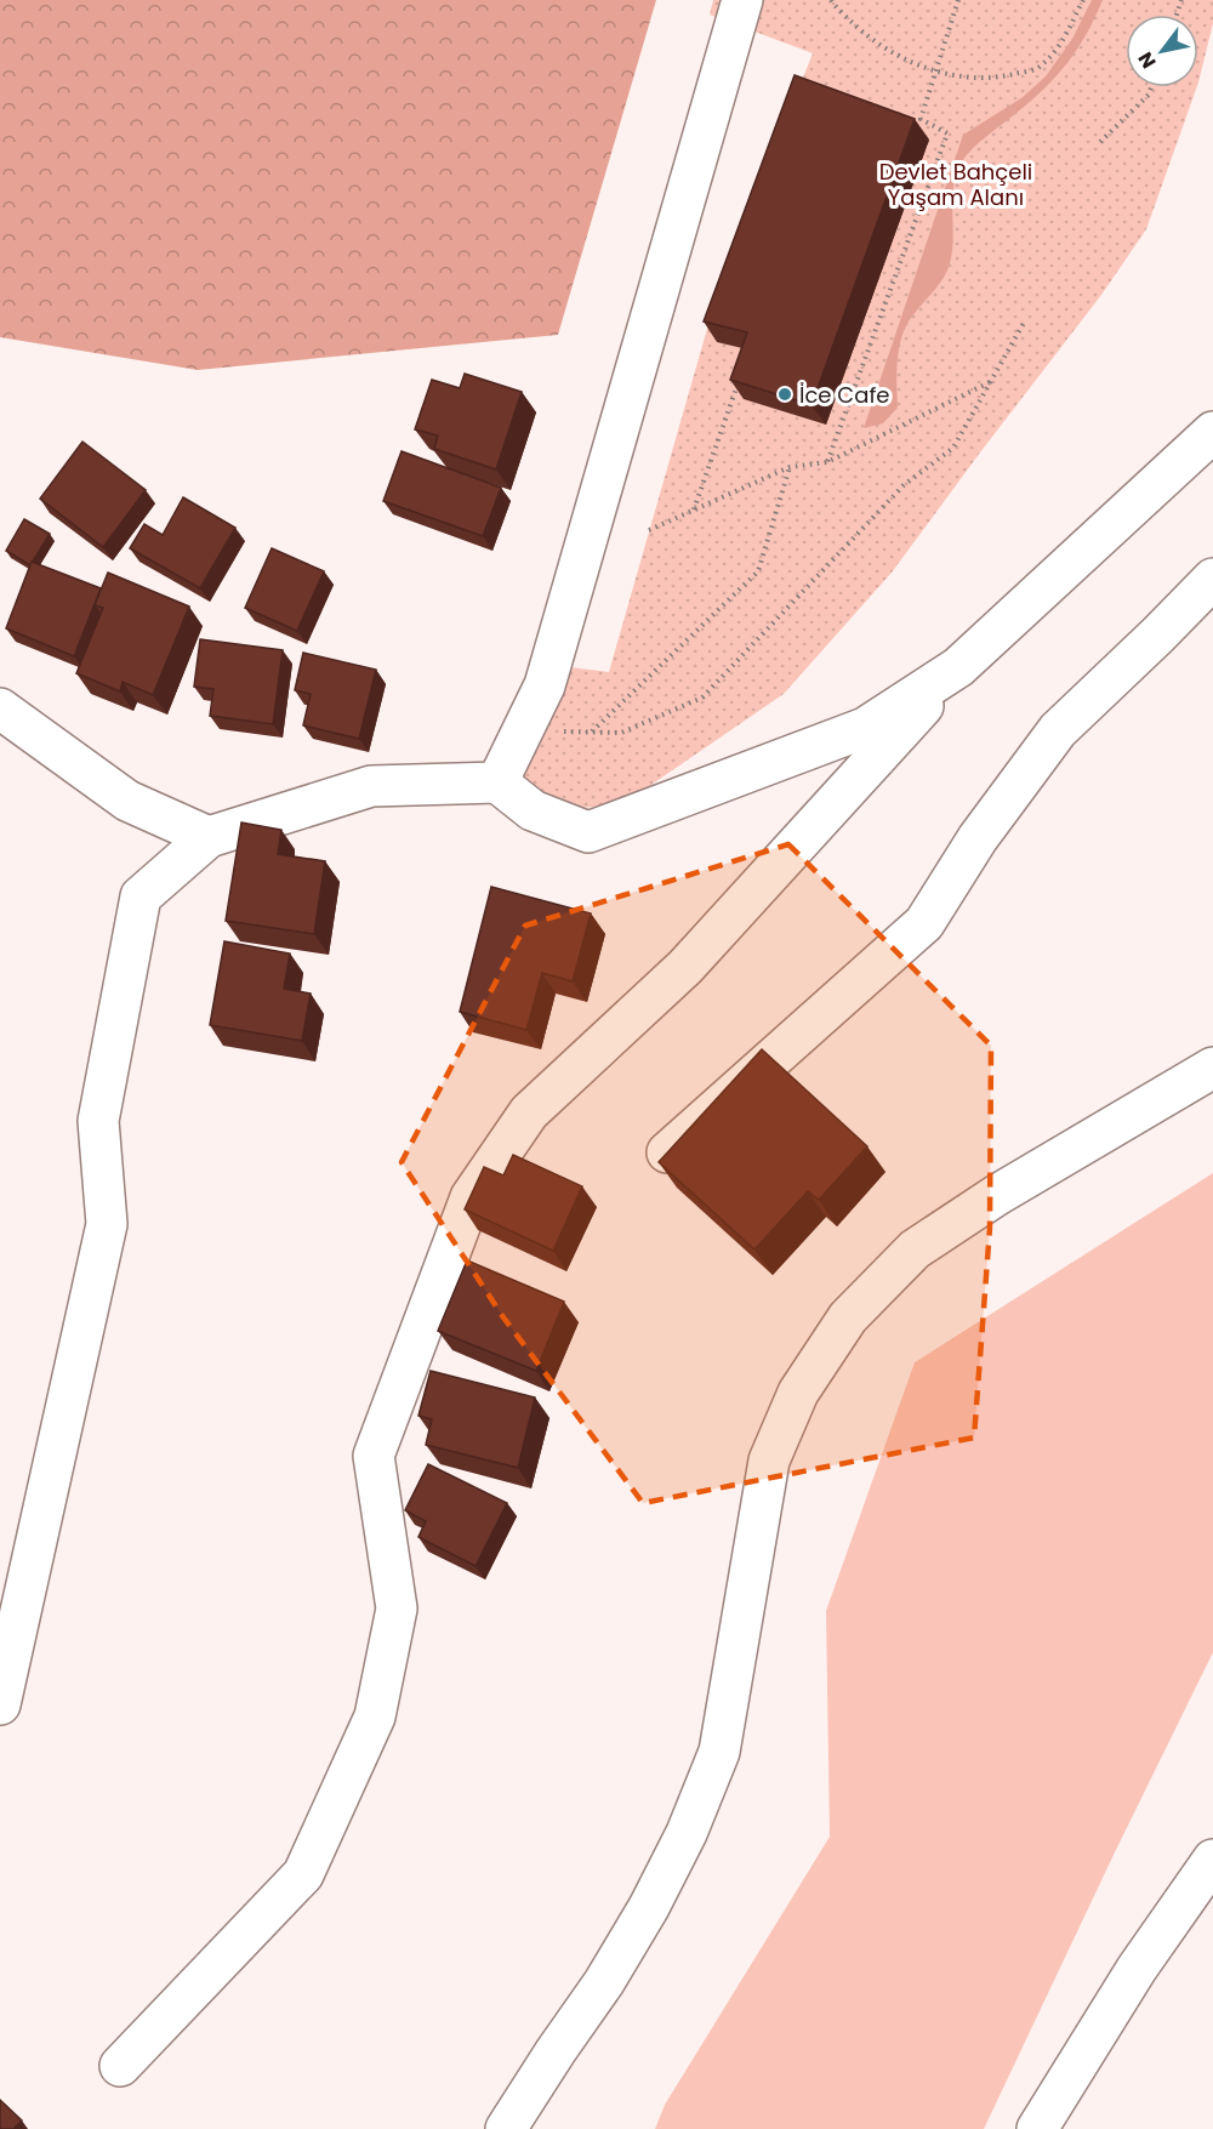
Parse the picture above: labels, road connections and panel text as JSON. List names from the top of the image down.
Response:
{
  "parks": ["Devlet Bahçeli Yaşam Alanı"],
  "places": ["İce Cafe"],
  "north": "bottom left"
}
